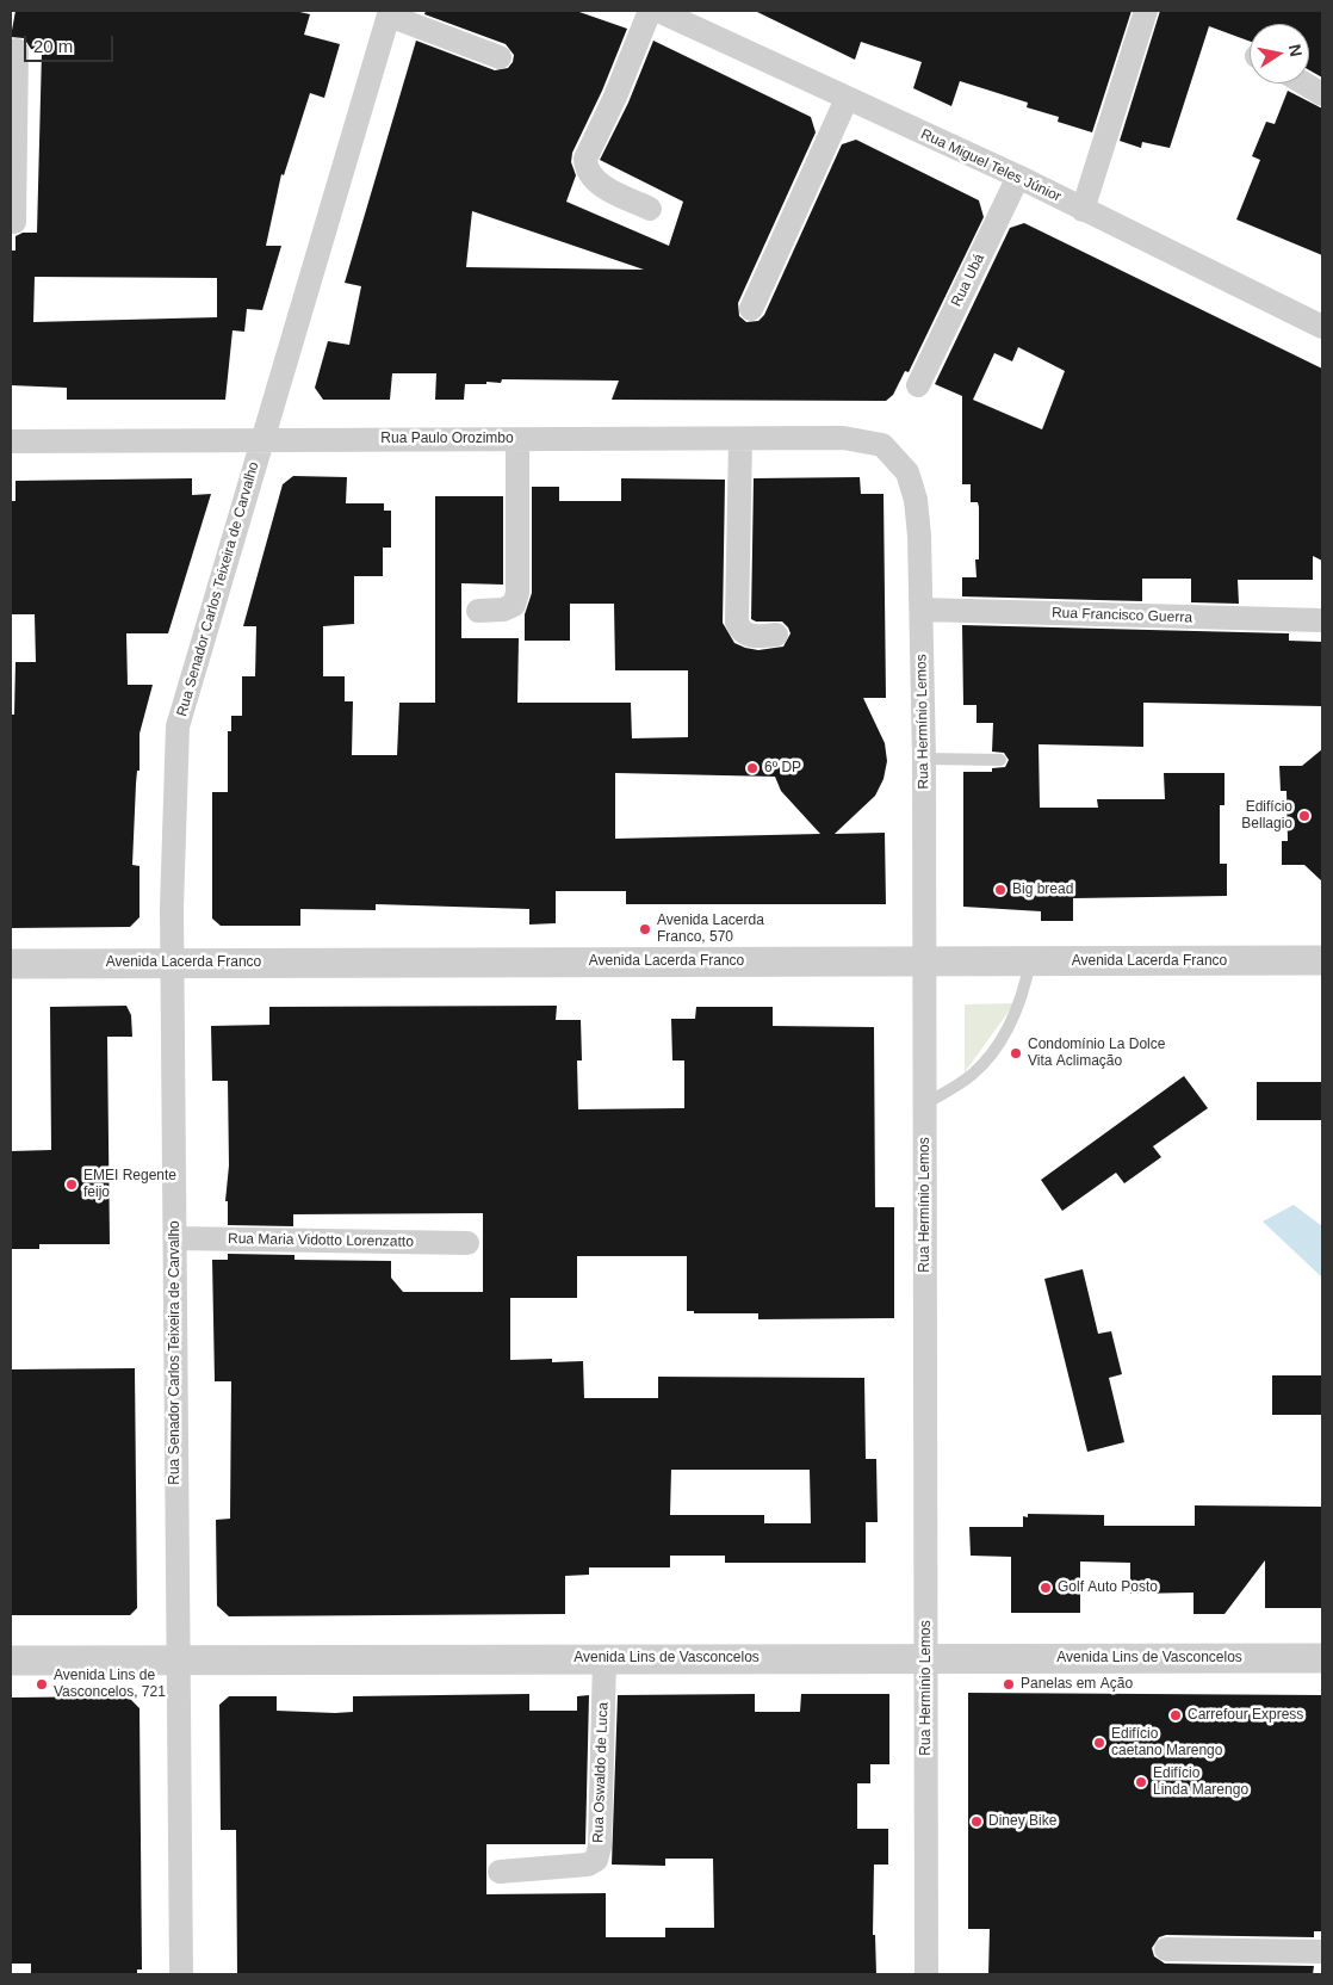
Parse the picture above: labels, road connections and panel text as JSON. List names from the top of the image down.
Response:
{
  "streets": {
    "street": [
      "Rua Miguel Teles Júnior",
      "Rua Ubá",
      "Rua Paulo Orozimbo",
      "Rua Senador Carlos Teixeira de Carvalho",
      "Rua Francisco Guerra",
      "Rua Hermínio Lemos",
      "Avenida Lacerda Franco",
      "Rua Maria Vidotto Lorenzatto",
      "Avenida Lins de Vasconcelos",
      "Rua Oswaldo de Luca"
    ]
  },
  "crossings": [
    ["Rua Miguel Teles Júnior", "Rua Ubá"],
    ["Rua Paulo Orozimbo", "Rua Senador Carlos Teixeira de Carvalho"],
    ["Rua Paulo Orozimbo", "Rua Hermínio Lemos"],
    ["Rua Senador Carlos Teixeira de Carvalho", "Avenida Lacerda Franco"],
    ["Rua Senador Carlos Teixeira de Carvalho", "Rua Maria Vidotto Lorenzatto"],
    ["Rua Senador Carlos Teixeira de Carvalho", "Avenida Lins de Vasconcelos"],
    ["Rua Francisco Guerra", "Rua Hermínio Lemos"],
    ["Rua Hermínio Lemos", "Avenida Lacerda Franco"],
    ["Rua Hermínio Lemos", "Avenida Lins de Vasconcelos"],
    ["Avenida Lins de Vasconcelos", "Rua Oswaldo de Luca"]
  ],
  "places": [
    "6º DP",
    "Edifício Bellagio",
    "Big bread",
    "Avenida Lacerda Franco, 570",
    "Condomínio La Dolce Vita Aclimação",
    "EMEI Regente feijo",
    "Golf Auto Posto",
    "Avenida Lins de Vasconcelos, 721",
    "Panelas em Ação",
    "Carrefour Express",
    "Edifício caetano Marengo",
    "Edifício Linda Marengo",
    "Diney Bike"
  ],
  "scale_bar": "20 m",
  "north": "right"
}
